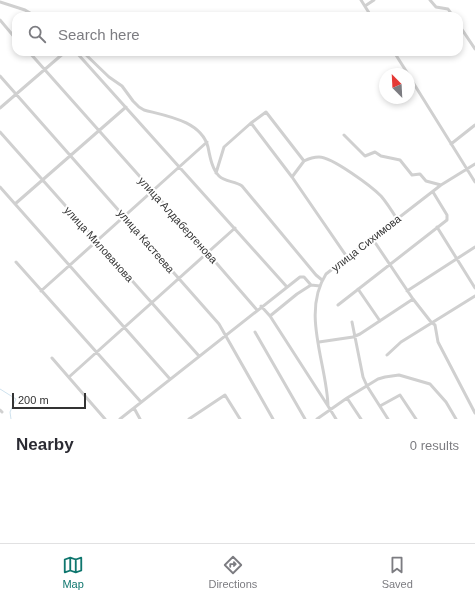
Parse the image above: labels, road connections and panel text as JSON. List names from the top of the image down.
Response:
{
  "streets": {
    "street": [
      "улица Алдабергенова",
      "улица Кастеева",
      "улица Сихимова",
      "улица Милованова"
    ]
  },
  "scale_bar": "200 m",
  "north": "top left",
  "page": {
    "search": "Search here",
    "scale": "200 m",
    "heading": ["Nearby", "0 results"],
    "nav": ["Map", "Directions", "Saved"]
  }
}
